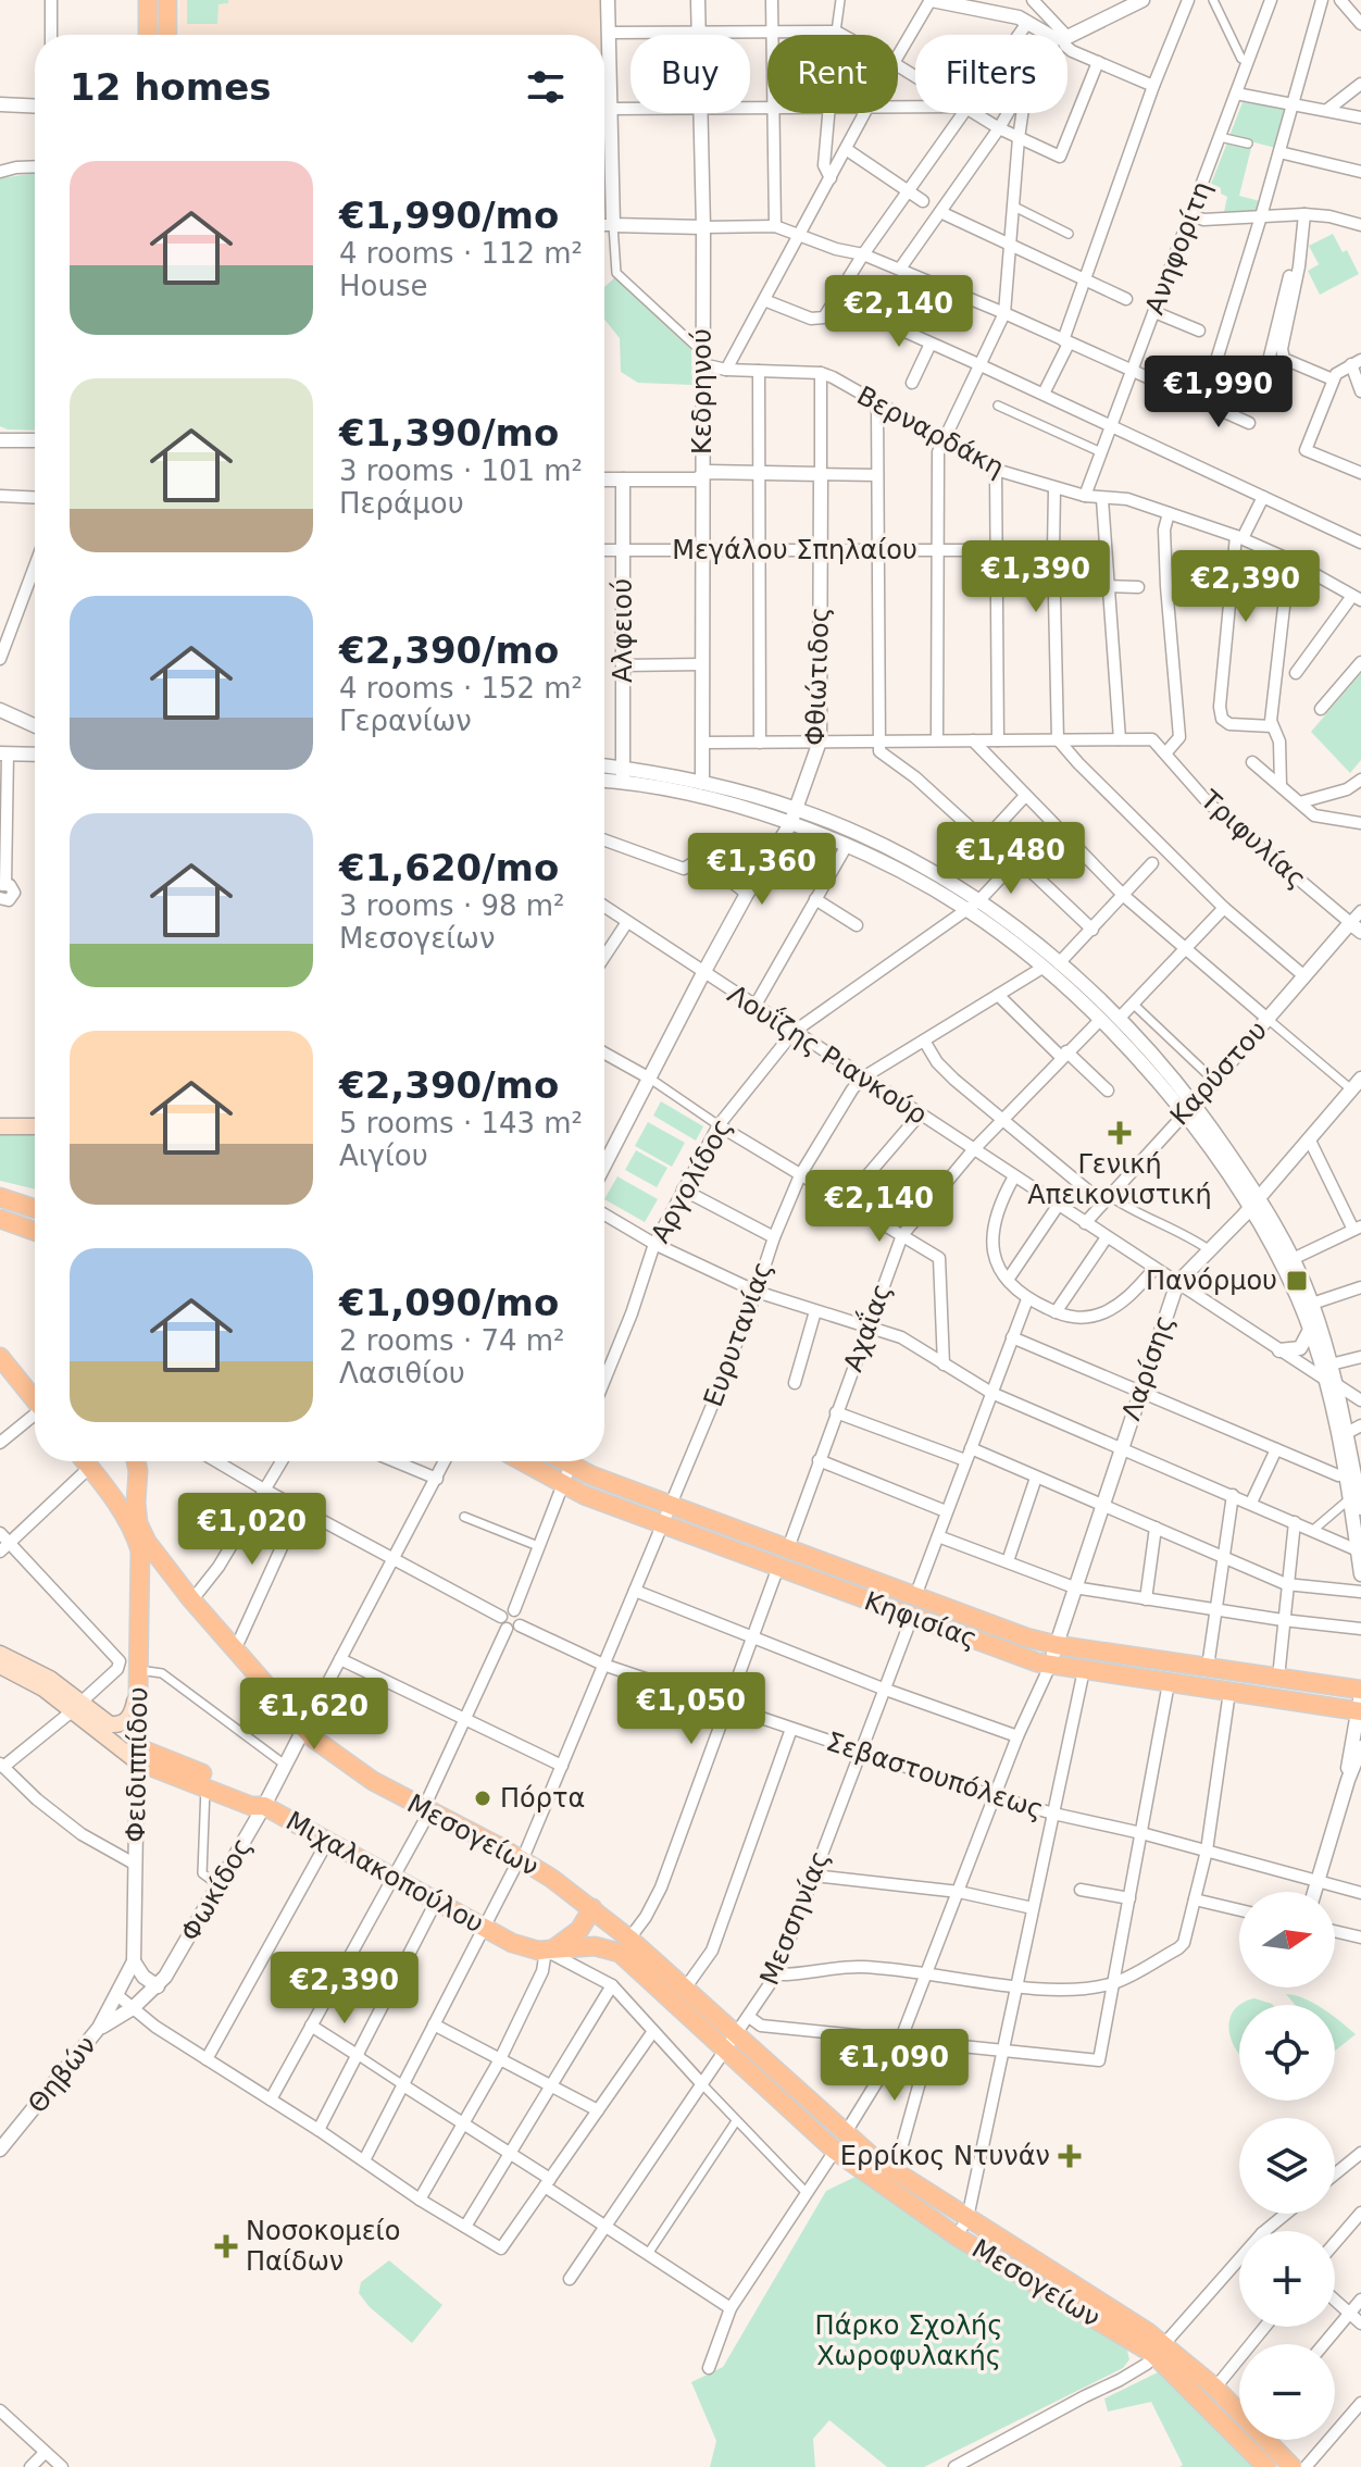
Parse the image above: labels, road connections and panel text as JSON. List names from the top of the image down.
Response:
{
  "streets": {
    "main road": [
      "Κηφισίας",
      "Φειδιππίδου",
      "Μεσογείων",
      "Μιχαλακοπούλου"
    ],
    "street": [
      "Ανηφορίτη",
      "Κεδρηνού",
      "Βερναρδάκη",
      "Μεγάλου Σπηλαίου",
      "Αλφειού",
      "Φθιώτιδος",
      "Τριφυλίας",
      "Λουΐζης Ριανκούρ",
      "Καρύστου",
      "Αργολίδος",
      "Αχαΐας",
      "Ευρυτανίας",
      "Λαρίσης",
      "Σεβαστουπόλεως",
      "Φωκίδος",
      "Μεσσηνίας",
      "Θηβών"
    ]
  },
  "crossings": [
    ["Ανηφορίτη", "Βερναρδάκη"],
    ["Κεδρηνού", "Βερναρδάκη"],
    ["Κεδρηνού", "Μεγάλου Σπηλαίου"],
    ["Βερναρδάκη", "Φθιώτιδος"],
    ["Μεγάλου Σπηλαίου", "Αλφειού"],
    ["Μεγάλου Σπηλαίου", "Φθιώτιδος"],
    ["Φθιώτιδος", "Λουΐζης Ριανκούρ"],
    ["Τριφυλίας", "Καρύστου"],
    ["Λουΐζης Ριανκούρ", "Καρύστου"],
    ["Λουΐζης Ριανκούρ", "Αργολίδος"],
    ["Λουΐζης Ριανκούρ", "Αχαΐας"],
    ["Λουΐζης Ριανκούρ", "Ευρυτανίας"],
    ["Λουΐζης Ριανκούρ", "Λαρίσης"],
    ["Αχαΐας", "Κηφισίας"],
    ["Ευρυτανίας", "Κηφισίας"],
    ["Ευρυτανίας", "Σεβαστουπόλεως"],
    ["Ευρυτανίας", "Μεσογείων"],
    ["Ευρυτανίας", "Μιχαλακοπούλου"],
    ["Λαρίσης", "Κηφισίας"],
    ["Κηφισίας", "Μεσσηνίας"],
    ["Φειδιππίδου", "Μεσογείων"],
    ["Φειδιππίδου", "Μιχαλακοπούλου"],
    ["Φειδιππίδου", "Θηβών"],
    ["Σεβαστουπόλεως", "Μεσσηνίας"],
    ["Μεσογείων", "Μιχαλακοπούλου"],
    ["Μεσογείων", "Φωκίδος"],
    ["Μεσογείων", "Μεσσηνίας"],
    ["Μιχαλακοπούλου", "Φωκίδος"],
    ["Φωκίδος", "Θηβών"]
  ],
  "parks": ["Πάρκο Σχολής Χωροφυλακής"],
  "places": {
    "health": ["Γενική Απεικονιστική", "Ερρίκος Ντυνάν", "Νοσοκομείο Παίδων"],
    "transit": ["Πανόρμου"],
    "other": ["Πόρτα"]
  },
  "north": "right",
  "page": {
    "chip": ["Buy", "Rent", "Filters"],
    "heading": "12 homes",
    "list": [
      {
        "name": "€1,990/mo",
        "note": "4 rooms · 112 m² · House"
      },
      {
        "name": "€1,390/mo",
        "note": "3 rooms · 101 m² · Περάμου"
      },
      {
        "name": "€2,390/mo",
        "note": "4 rooms · 152 m² · Γερανίων"
      },
      {
        "name": "€1,620/mo",
        "note": "3 rooms · 98 m² · Μεσογείων"
      },
      {
        "name": "€2,390/mo",
        "note": "5 rooms · 143 m² · Αιγίου"
      },
      {
        "name": "€1,090/mo",
        "note": "2 rooms · 74 m² · Λασιθίου"
      }
    ],
    "price": [
      "€2,140",
      "€1,990",
      "€1,390",
      "€2,390",
      "€1,480",
      "€1,360",
      "€2,140",
      "€1,020",
      "€1,050",
      "€1,620",
      "€2,390",
      "€1,090"
    ],
    "map_buttons": ["+", "−"]
  }
}
